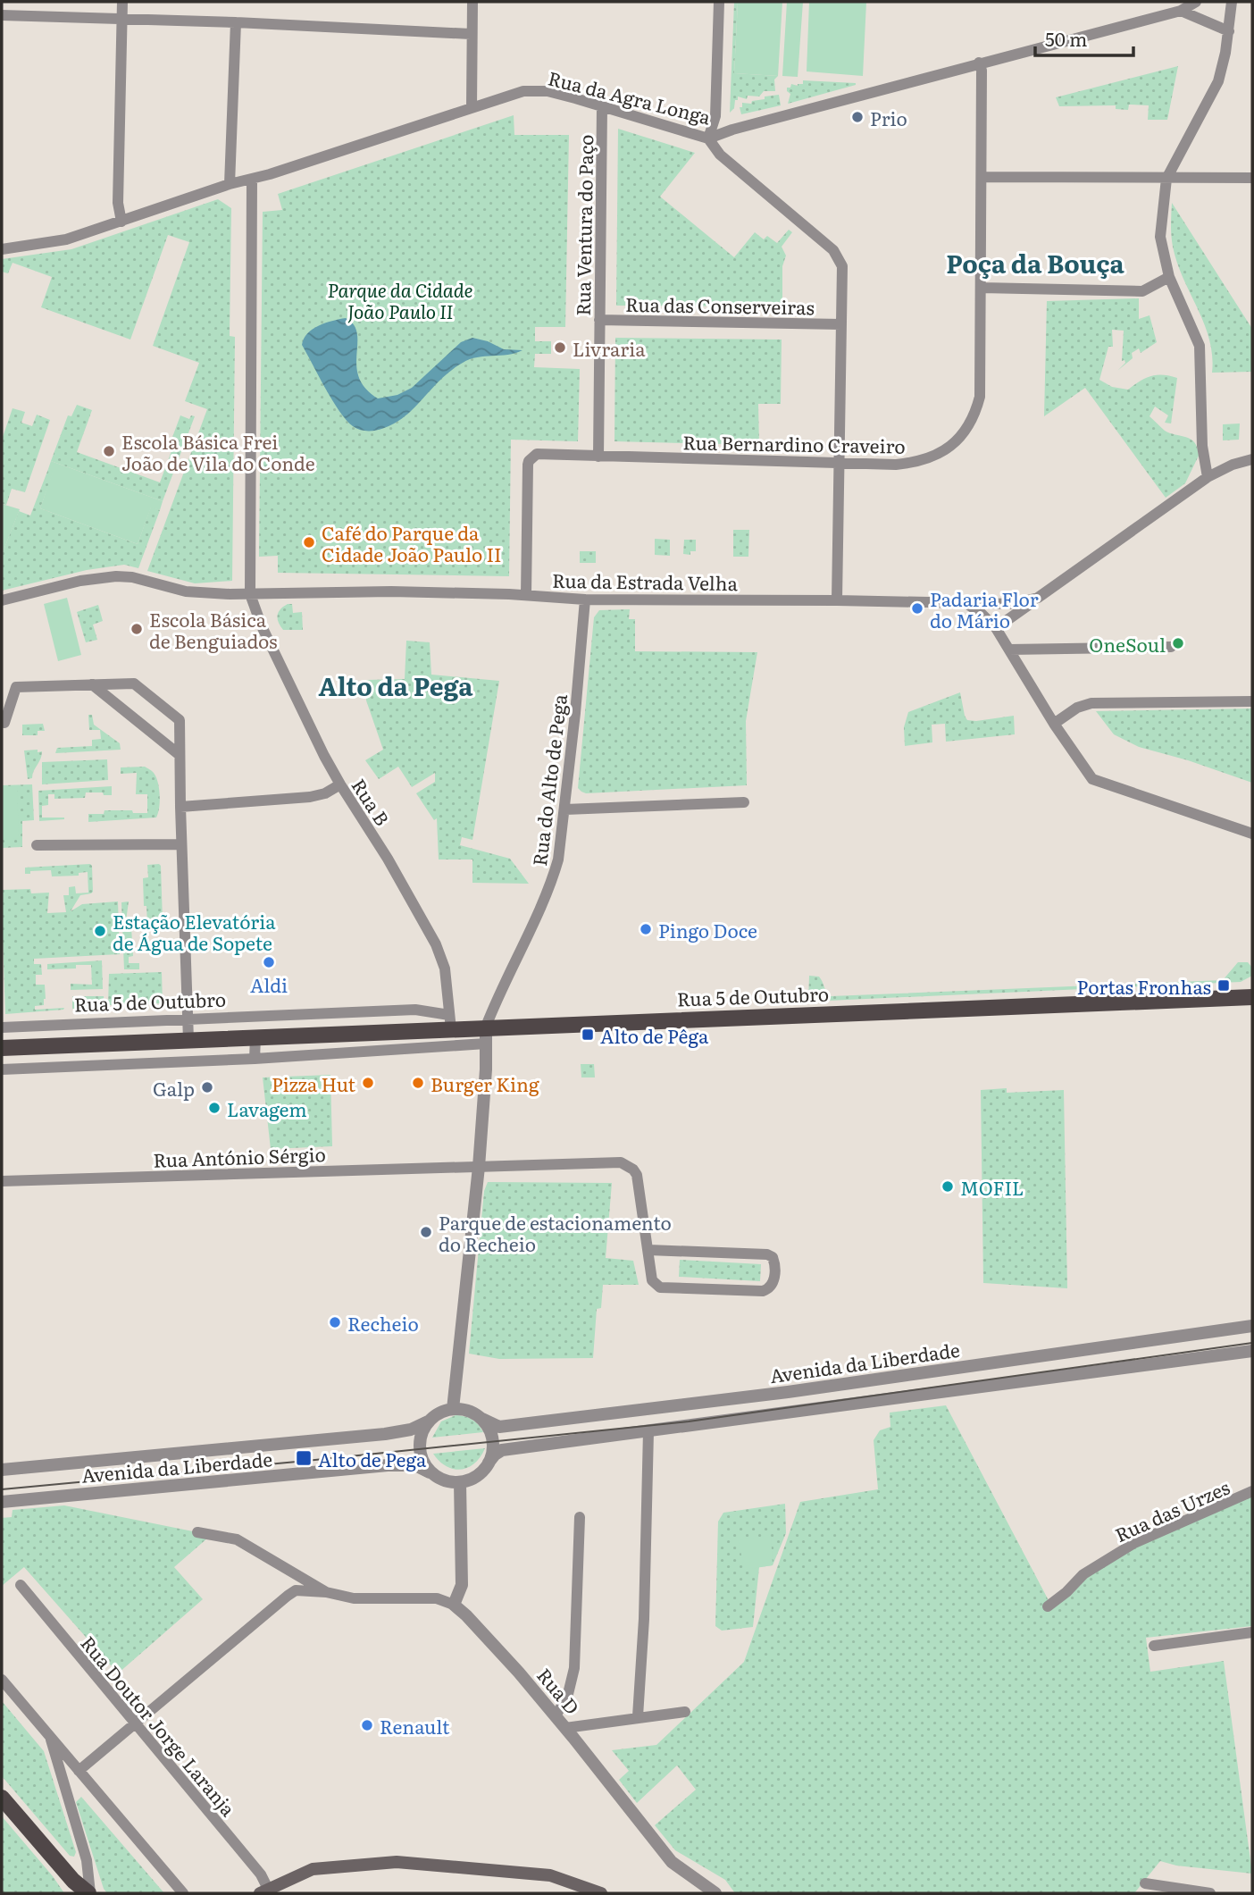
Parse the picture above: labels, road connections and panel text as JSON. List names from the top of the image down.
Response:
{
  "streets": {
    "main road": ["Rua 5 de Outubro"],
    "street": [
      "Rua da Agra Longa",
      "Rua Ventura do Paço",
      "Rua das Conserveiras",
      "Rua Bernardino Craveiro",
      "Rua da Estrada Velha",
      "Rua do Alto de Pega",
      "Rua B",
      "Rua António Sérgio",
      "Avenida da Liberdade",
      "Rua das Urzes",
      "Rua D",
      "Rua Doutor Jorge Laranja"
    ]
  },
  "crossings": [
    ["Rua da Agra Longa", "Rua Ventura do Paço"],
    ["Rua da Agra Longa", "Rua Bernardino Craveiro"],
    ["Rua Ventura do Paço", "Rua das Conserveiras"],
    ["Rua Ventura do Paço", "Rua Bernardino Craveiro"],
    ["Rua Bernardino Craveiro", "Rua da Estrada Velha"],
    ["Rua da Estrada Velha", "Rua do Alto de Pega"],
    ["Rua da Estrada Velha", "Rua B"],
    ["Rua do Alto de Pega", "Rua 5 de Outubro"],
    ["Rua B", "Rua 5 de Outubro"]
  ],
  "districts": ["Poça da Bouça", "Alto da Pega"],
  "parks": ["Parque da Cidade João Paulo II"],
  "places": {
    "other": [
      "Prio",
      "Livraria",
      "Escola Básica Frei João de Vila do Conde",
      "Café do Parque da Cidade João Paulo II",
      "Padaria Flor do Mário",
      "Escola Básica de Benguiados",
      "OneSoul",
      "Pingo Doce",
      "Estação Elevatória de Água de Sopete",
      "Aldi",
      "Pizza Hut",
      "Burger King",
      "Galp",
      "Lavagem",
      "MOFIL",
      "Parque de estacionamento do Recheio",
      "Recheio",
      "Renault"
    ],
    "transit": ["Portas Fronhas", "Alto de Pêga", "Alto de Pega"]
  },
  "scale_bar": "50 m"
}
